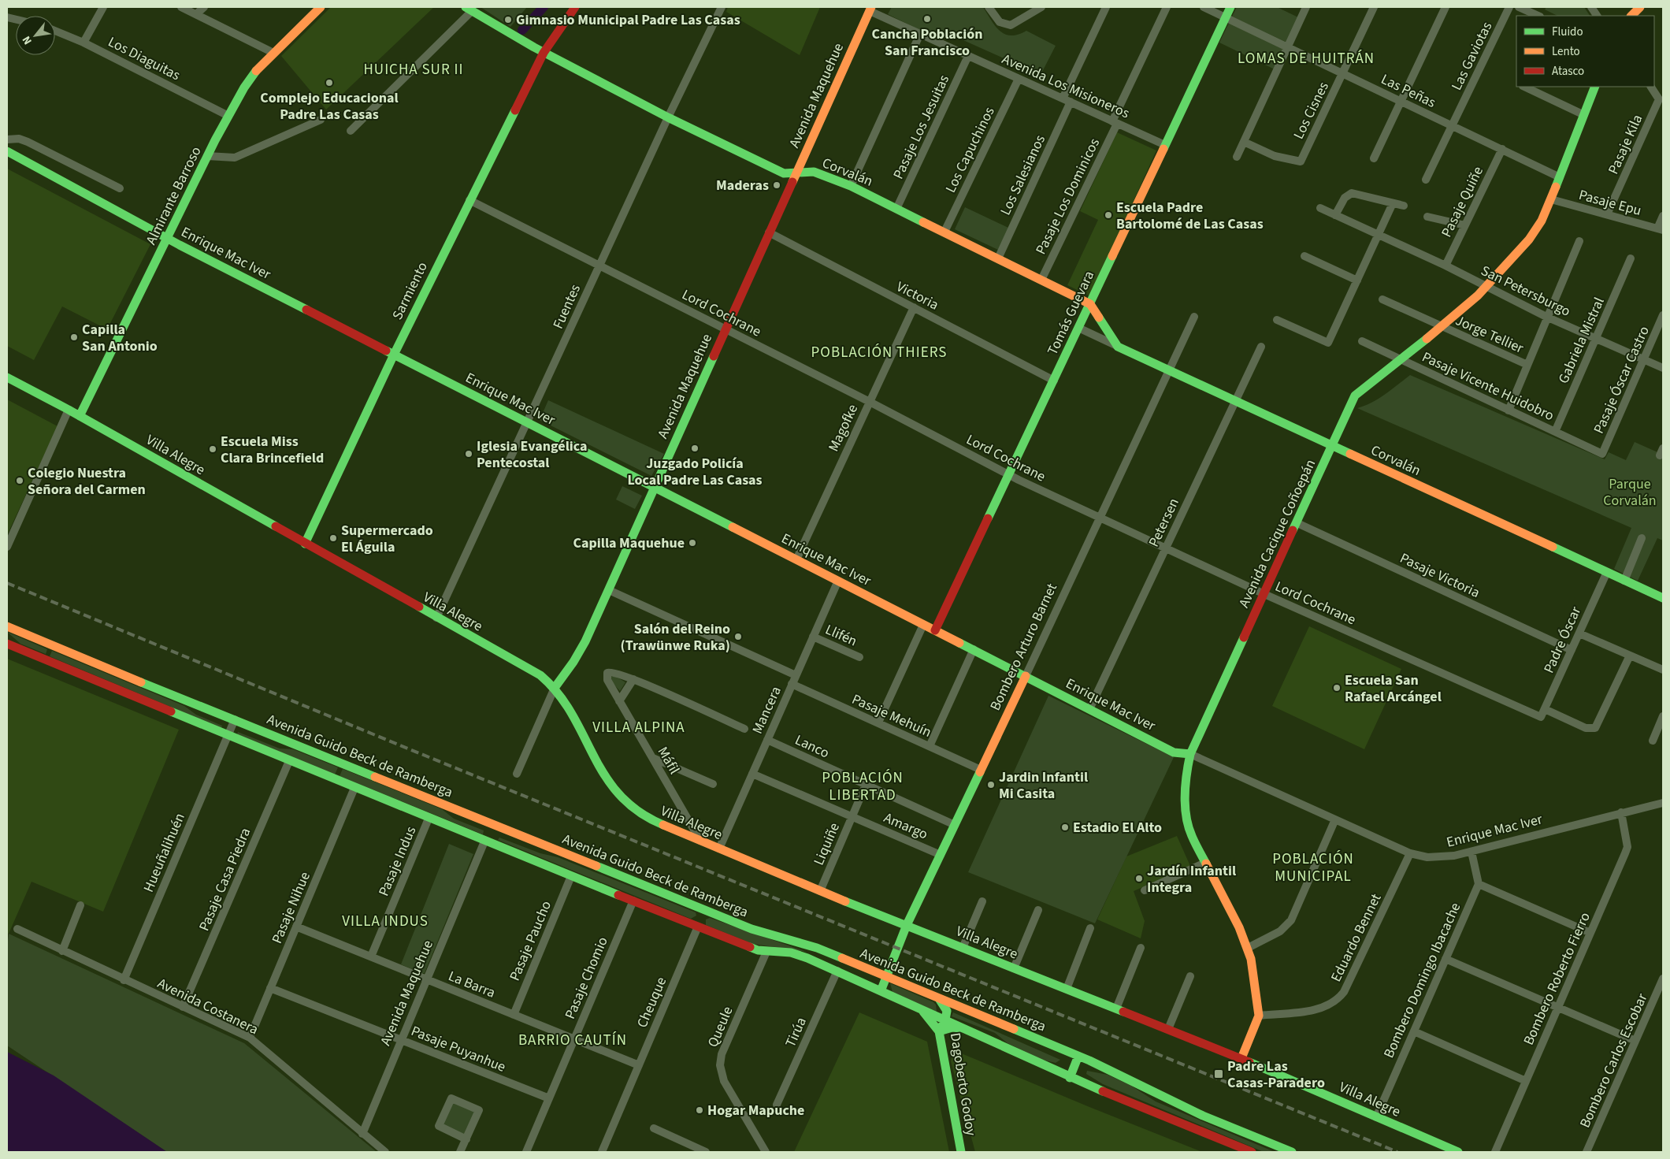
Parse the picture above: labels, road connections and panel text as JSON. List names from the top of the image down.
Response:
{
  "streets": {
    "main road": [
      "Avenida Maquehue",
      "Corvalán",
      "Almirante Barroso",
      "Enrique Mac Iver",
      "Sarmiento",
      "Tomás Guevara",
      "Villa Alegre",
      "Avenida Cacique Coñoepán",
      "Bombero Arturo Barnet",
      "Avenida Guido Beck de Ramberga",
      "Dagoberto Godoy"
    ],
    "street": [
      "Las Gaviotas",
      "Los Diaguitas",
      "Avenida Los Misioneros",
      "Las Peñas",
      "Los Cisnes",
      "Pasaje Los Jesuitas",
      "Pasaje Kila",
      "Los Capuchinos",
      "Los Salesianos",
      "Pasaje Los Dominicos",
      "Pasaje Quiñe",
      "Pasaje Epu",
      "San Petersburgo",
      "Victoria",
      "Fuentes",
      "Lord Cochrane",
      "Jorge Tellier",
      "Gabriela Mistral",
      "Pasaje Óscar Castro",
      "Pasaje Vicente Huidobro",
      "Magofke",
      "Petersen",
      "Pasaje Victoria",
      "Llifén",
      "Padre Óscar",
      "Mancera",
      "Pasaje Mehuín",
      "Lanco",
      "Máfil",
      "Amargo",
      "Liquiñe",
      "Hueuñalihuén",
      "Pasaje Indus",
      "Pasaje Casa Piedra",
      "Pasaje Nihue",
      "Eduardo Bennet",
      "Pasaje Paucho",
      "Pasaje Chomio",
      "Bombero Roberto Fierro",
      "Bombero Domingo Ibacache",
      "La Barra",
      "Cheuque",
      "Avenida Costanera",
      "Queule",
      "Tirúa",
      "Pasaje Puyanhue",
      "Bombero Carlos Escobar"
    ]
  },
  "crossings": [
    ["Las Gaviotas", "Las Peñas"],
    ["Los Diaguitas", "Almirante Barroso"],
    ["Avenida Los Misioneros", "Avenida Maquehue"],
    ["Avenida Los Misioneros", "Pasaje Los Jesuitas"],
    ["Avenida Los Misioneros", "Los Capuchinos"],
    ["Avenida Los Misioneros", "Los Salesianos"],
    ["Avenida Los Misioneros", "Pasaje Los Dominicos"],
    ["Avenida Los Misioneros", "Tomás Guevara"],
    ["Las Peñas", "Los Cisnes"],
    ["Las Peñas", "Pasaje Quiñe"],
    ["Las Peñas", "Tomás Guevara"],
    ["Las Peñas", "Avenida Cacique Coñoepán"],
    ["Avenida Maquehue", "Corvalán"],
    ["Avenida Maquehue", "Enrique Mac Iver"],
    ["Avenida Maquehue", "Victoria"],
    ["Avenida Maquehue", "Lord Cochrane"],
    ["Avenida Maquehue", "Villa Alegre"],
    ["Avenida Maquehue", "Avenida Guido Beck de Ramberga"],
    ["Avenida Maquehue", "La Barra"],
    ["Avenida Maquehue", "Avenida Costanera"],
    ["Avenida Maquehue", "Pasaje Puyanhue"],
    ["Pasaje Los Jesuitas", "Corvalán"],
    ["Pasaje Kila", "Pasaje Epu"],
    ["Los Capuchinos", "Corvalán"],
    ["Corvalán", "Los Salesianos"],
    ["Corvalán", "Pasaje Los Dominicos"],
    ["Corvalán", "Sarmiento"],
    ["Corvalán", "Fuentes"],
    ["Corvalán", "Tomás Guevara"],
    ["Corvalán", "Petersen"],
    ["Corvalán", "Avenida Cacique Coñoepán"],
    ["Corvalán", "Padre Óscar"],
    ["Corvalán", "Bombero Arturo Barnet"],
    ["Almirante Barroso", "Enrique Mac Iver"],
    ["Almirante Barroso", "Villa Alegre"],
    ["Pasaje Quiñe", "San Petersburgo"],
    ["Pasaje Epu", "Avenida Cacique Coñoepán"],
    ["Enrique Mac Iver", "Sarmiento"],
    ["Enrique Mac Iver", "Fuentes"],
    ["Enrique Mac Iver", "Tomás Guevara"],
    ["Enrique Mac Iver", "Magofke"],
    ["Enrique Mac Iver", "Petersen"],
    ["Enrique Mac Iver", "Avenida Cacique Coñoepán"],
    ["Enrique Mac Iver", "Bombero Arturo Barnet"],
    ["Enrique Mac Iver", "Mancera"],
    ["Enrique Mac Iver", "Eduardo Bennet"],
    ["Enrique Mac Iver", "Bombero Roberto Fierro"],
    ["Sarmiento", "Lord Cochrane"],
    ["Sarmiento", "Villa Alegre"],
    ["San Petersburgo", "Gabriela Mistral"],
    ["San Petersburgo", "Pasaje Óscar Castro"],
    ["San Petersburgo", "Avenida Cacique Coñoepán"],
    ["Victoria", "Tomás Guevara"],
    ["Victoria", "Magofke"],
    ["Fuentes", "Lord Cochrane"],
    ["Fuentes", "Villa Alegre"],
    ["Lord Cochrane", "Tomás Guevara"],
    ["Lord Cochrane", "Magofke"],
    ["Lord Cochrane", "Petersen"],
    ["Lord Cochrane", "Avenida Cacique Coñoepán"],
    ["Lord Cochrane", "Padre Óscar"],
    ["Lord Cochrane", "Bombero Arturo Barnet"],
    ["Jorge Tellier", "Avenida Cacique Coñoepán"],
    ["Gabriela Mistral", "Pasaje Vicente Huidobro"],
    ["Pasaje Óscar Castro", "Pasaje Vicente Huidobro"],
    ["Pasaje Vicente Huidobro", "Avenida Cacique Coñoepán"],
    ["Villa Alegre", "Bombero Arturo Barnet"],
    ["Villa Alegre", "Mancera"],
    ["Villa Alegre", "Máfil"],
    ["Villa Alegre", "Liquiñe"],
    ["Villa Alegre", "Bombero Domingo Ibacache"],
    ["Avenida Cacique Coñoepán", "Pasaje Victoria"],
    ["Avenida Cacique Coñoepán", "Eduardo Bennet"],
    ["Pasaje Victoria", "Padre Óscar"],
    ["Llifén", "Mancera"],
    ["Bombero Arturo Barnet", "Pasaje Mehuín"],
    ["Bombero Arturo Barnet", "Lanco"],
    ["Bombero Arturo Barnet", "Avenida Guido Beck de Ramberga"],
    ["Bombero Arturo Barnet", "Amargo"],
    ["Mancera", "Pasaje Mehuín"],
    ["Mancera", "Lanco"],
    ["Mancera", "Amargo"],
    ["Lanco", "Liquiñe"],
    ["Avenida Guido Beck de Ramberga", "Hueuñalihuén"],
    ["Avenida Guido Beck de Ramberga", "Pasaje Indus"],
    ["Avenida Guido Beck de Ramberga", "Pasaje Casa Piedra"],
    ["Avenida Guido Beck de Ramberga", "Pasaje Nihue"],
    ["Avenida Guido Beck de Ramberga", "Pasaje Paucho"],
    ["Avenida Guido Beck de Ramberga", "Pasaje Chomio"],
    ["Avenida Guido Beck de Ramberga", "Cheuque"],
    ["Avenida Guido Beck de Ramberga", "Queule"],
    ["Avenida Guido Beck de Ramberga", "Tirúa"],
    ["Avenida Guido Beck de Ramberga", "Dagoberto Godoy"],
    ["Amargo", "Liquiñe"],
    ["Hueuñalihuén", "Avenida Costanera"],
    ["Pasaje Indus", "La Barra"],
    ["Pasaje Casa Piedra", "Avenida Costanera"],
    ["Pasaje Nihue", "La Barra"],
    ["Pasaje Nihue", "Avenida Costanera"],
    ["Pasaje Nihue", "Pasaje Puyanhue"],
    ["Pasaje Paucho", "La Barra"],
    ["Pasaje Chomio", "La Barra"],
    ["Pasaje Chomio", "Pasaje Puyanhue"],
    ["La Barra", "Cheuque"]
  ],
  "districts": [
    "LOMAS DE HUITRÁN",
    "HUICHA SUR II",
    "POBLACIÓN THIERS",
    "VILLA ALPINA",
    "POBLACIÓN LIBERTAD",
    "POBLACIÓN MUNICIPAL",
    "VILLA INDUS",
    "BARRIO CAUTÍN"
  ],
  "parks": ["Parque Corvalán"],
  "places": {
    "other": [
      "Cancha Población San Francisco",
      "Gimnasio Municipal Padre Las Casas",
      "Complejo Educacional Padre Las Casas",
      "Maderas",
      "Escuela Padre Bartolomé de Las Casas",
      "Capilla San Antonio",
      "Juzgado Policía Local Padre Las Casas",
      "Escuela Miss Clara Brincefield",
      "Iglesia Evangélica Pentecostal",
      "Colegio Nuestra Señora del Carmen",
      "Supermercado El Águila",
      "Capilla Maquehue",
      "Salón del Reino (Trawünwe Ruka)",
      "Escuela San Rafael Arcángel",
      "Jardin Infantil Mi Casita",
      "Estadio El Alto",
      "Jardín Infantil Integra",
      "Hogar Mapuche"
    ],
    "transit": ["Padre Las Casas-Paradero"]
  },
  "legend": ["Fluido", "Lento", "Atasco"],
  "north": "bottom left"
}
